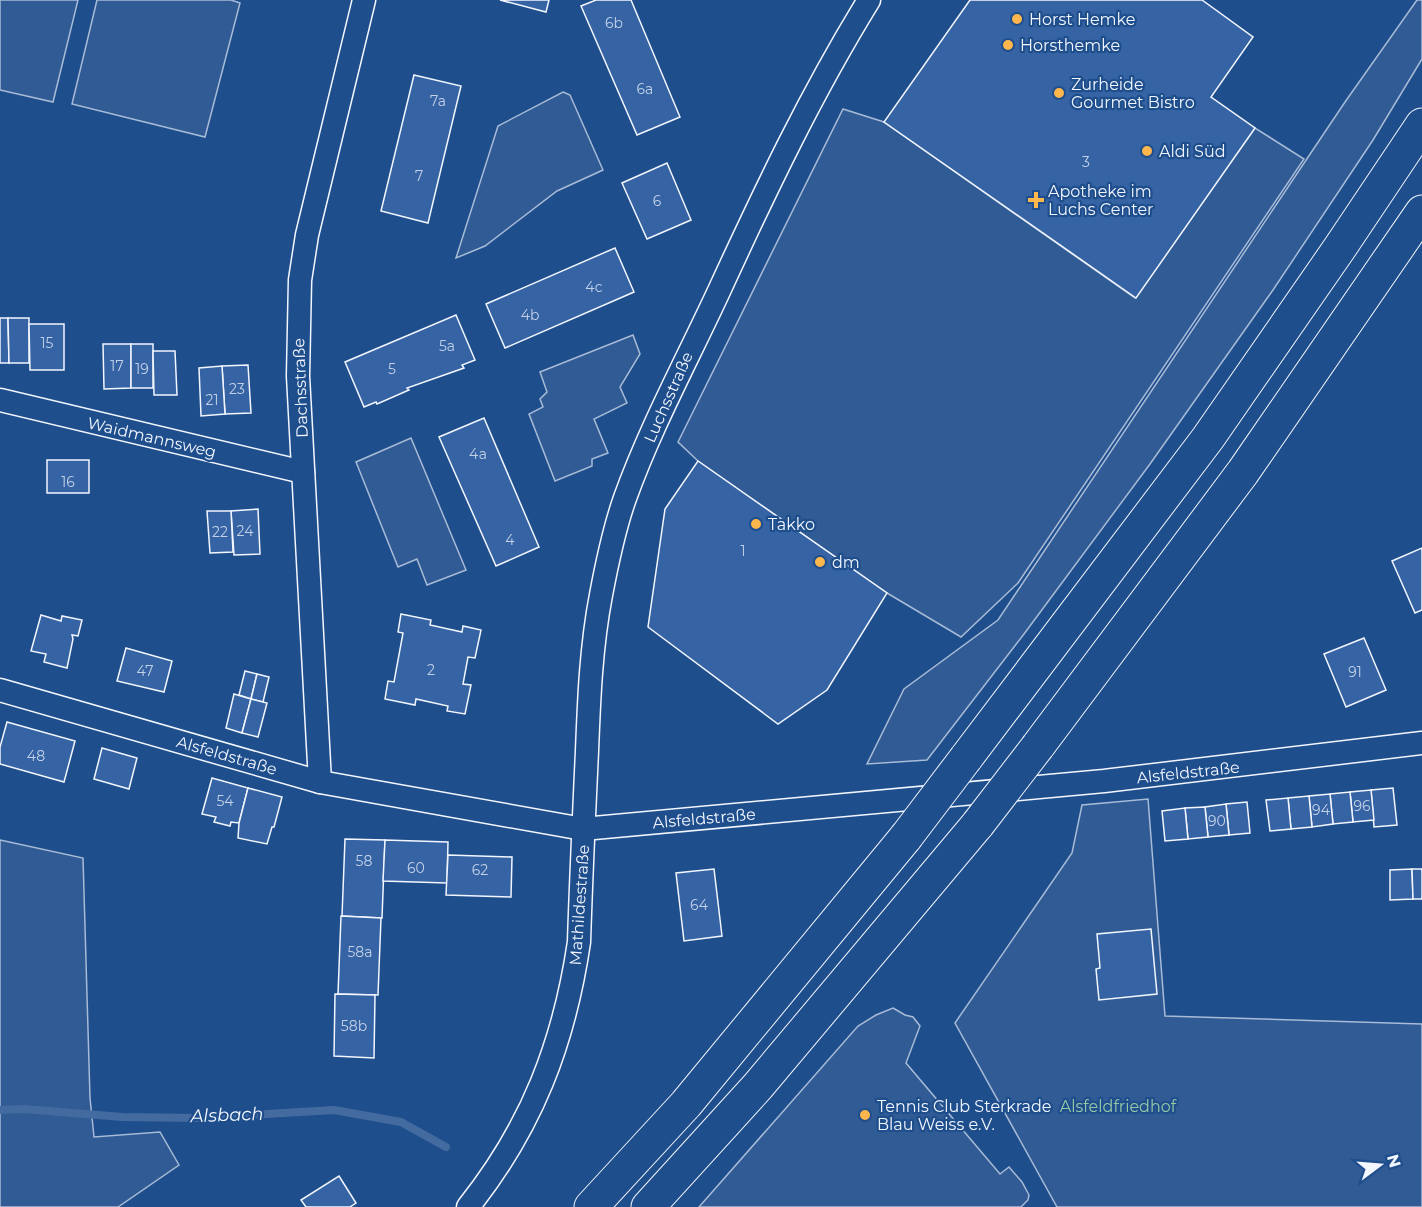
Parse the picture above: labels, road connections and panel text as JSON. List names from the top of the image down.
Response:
{
  "streets": {
    "street": [
      "Dachsstraße",
      "Luchsstraße",
      "Waidmannsweg",
      "Alsfeldstraße",
      "Mathildestraße"
    ]
  },
  "crossings": [
    ["Dachsstraße", "Waidmannsweg"],
    ["Dachsstraße", "Alsfeldstraße"],
    ["Luchsstraße", "Alsfeldstraße"],
    ["Luchsstraße", "Mathildestraße"],
    ["Alsfeldstraße", "Mathildestraße"]
  ],
  "water": ["Alsbach"],
  "parks": ["Alsfeldfriedhof"],
  "places": {
    "other": [
      "Horst Hemke",
      "Horsthemke",
      "Zurheide Gourmet Bistro",
      "Aldi Süd",
      "Takko",
      "dm",
      "Tennis Club Sterkrade Blau Weiss e.V."
    ],
    "health": ["Apotheke im Luchs Center"]
  },
  "house_numbers": [
    "6b",
    "6a",
    "7a",
    "3",
    "7",
    "6",
    "4c",
    "4b",
    "15",
    "5a",
    "17",
    "19",
    "5",
    "23",
    "21",
    "4a",
    "16",
    "24",
    "22",
    "4",
    "1",
    "2",
    "47",
    "91",
    "48",
    "54",
    "96",
    "94",
    "90",
    "58",
    "60",
    "62",
    "64",
    "58a",
    "58b"
  ],
  "north": "right"
}
